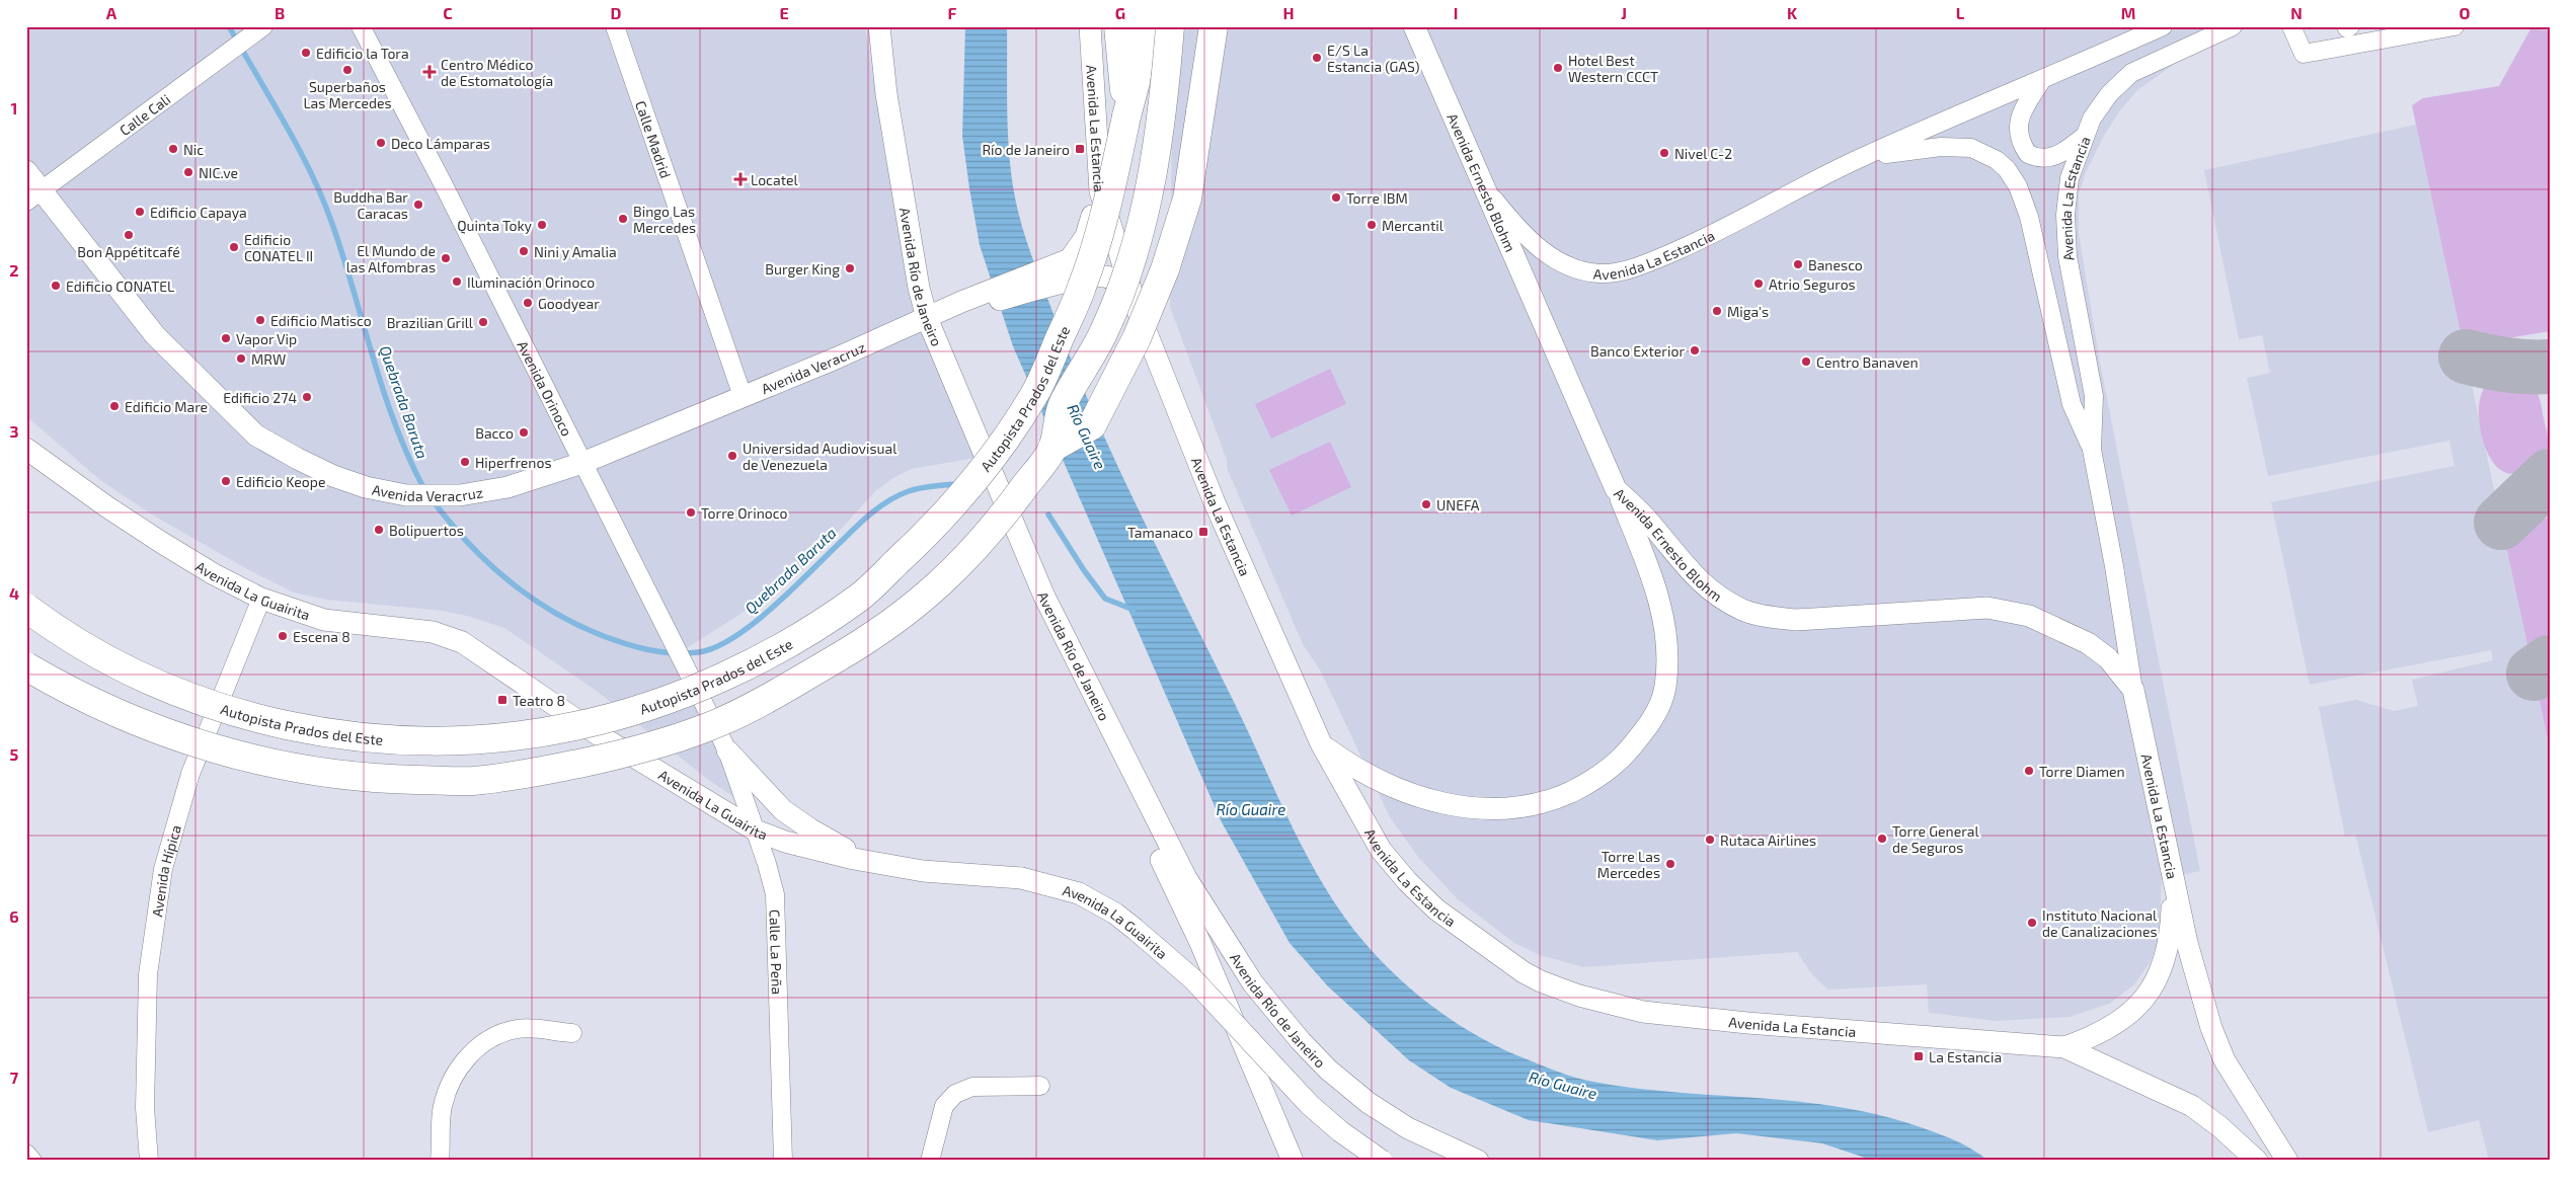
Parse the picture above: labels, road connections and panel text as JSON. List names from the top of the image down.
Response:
{
  "streets": {
    "highway": ["Autopista Prados del Este"],
    "street": [
      "Calle Cali",
      "Avenida La Estancia",
      "Calle Madrid",
      "Avenida Ernesto Blohm",
      "Avenida Río de Janeiro",
      "Avenida Veracruz",
      "Avenida Orinoco",
      "Avenida La Guairita",
      "Avenida Hípica",
      "Calle La Peña"
    ]
  },
  "crossings": [
    ["Calle Cali", "Avenida Veracruz"],
    ["Avenida La Estancia", "Avenida Ernesto Blohm"],
    ["Calle Madrid", "Avenida Veracruz"],
    ["Avenida Río de Janeiro", "Avenida Veracruz"],
    ["Avenida Veracruz", "Avenida Orinoco"],
    ["Avenida Orinoco", "Calle La Peña"],
    ["Avenida La Guairita", "Avenida Hípica"],
    ["Avenida La Guairita", "Calle La Peña"]
  ],
  "water": ["Quebrada Baruta", "Río Guaire"],
  "places": {
    "other": [
      "Edificio la Tora",
      "E/S La Estancia (GAS)",
      "Hotel Best Western CCCT",
      "Superbaños Las Mercedes",
      "Deco Lámparas",
      "Nic",
      "Nivel C-2",
      "NIC.ve",
      "Torre IBM",
      "Buddha Bar Caracas",
      "Edificio Capaya",
      "Bingo Las Mercedes",
      "Quinta Toky",
      "Mercantil",
      "Bon Appétitcafé",
      "Edificio CONATEL II",
      "Nini y Amalia",
      "El Mundo de las Alfombras",
      "Banesco",
      "Burger King",
      "Iluminación Orinoco",
      "Atrio Seguros",
      "Edificio CONATEL",
      "Goodyear",
      "Miga's",
      "Edificio Matisco",
      "Brazilian Grill",
      "Vapor Vip",
      "Banco Exterior",
      "MRW",
      "Centro Banaven",
      "Edificio 274",
      "Edificio Mare",
      "Bacco",
      "Universidad Audiovisual de Venezuela",
      "Hiperfrenos",
      "Edificio Keope",
      "UNEFA",
      "Torre Orinoco",
      "Bolipuertos",
      "Escena 8",
      "Torre Diamen",
      "Torre General de Seguros",
      "Rutaca Airlines",
      "Torre Las Mercedes",
      "Instituto Nacional de Canalizaciones"
    ],
    "health": ["Centro Médico de Estomatología", "Locatel"],
    "transit": [
      "Río de Janeiro",
      "Tamanaco",
      "Teatro 8",
      "La Estancia"
    ]
  },
  "grid": {
    "columns": [
      "A",
      "B",
      "C",
      "D",
      "E",
      "F",
      "G",
      "H",
      "I",
      "J",
      "K",
      "L",
      "M",
      "N",
      "O"
    ],
    "rows": [
      "1",
      "2",
      "3",
      "4",
      "5",
      "6",
      "7"
    ]
  }
}
